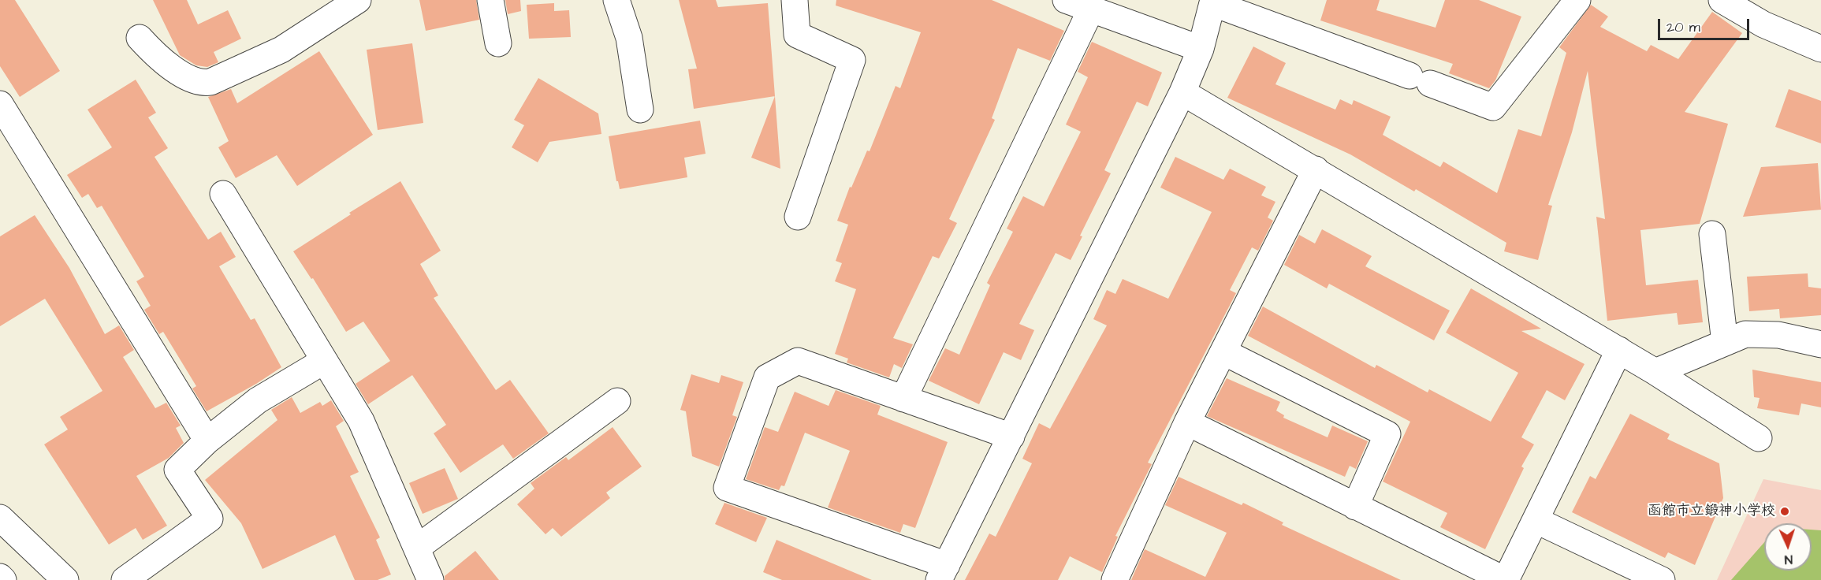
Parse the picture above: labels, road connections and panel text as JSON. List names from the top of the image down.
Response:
{
  "places": ["函館市立鍛神小学校"],
  "scale_bar": "20 m",
  "north": "bottom"
}
